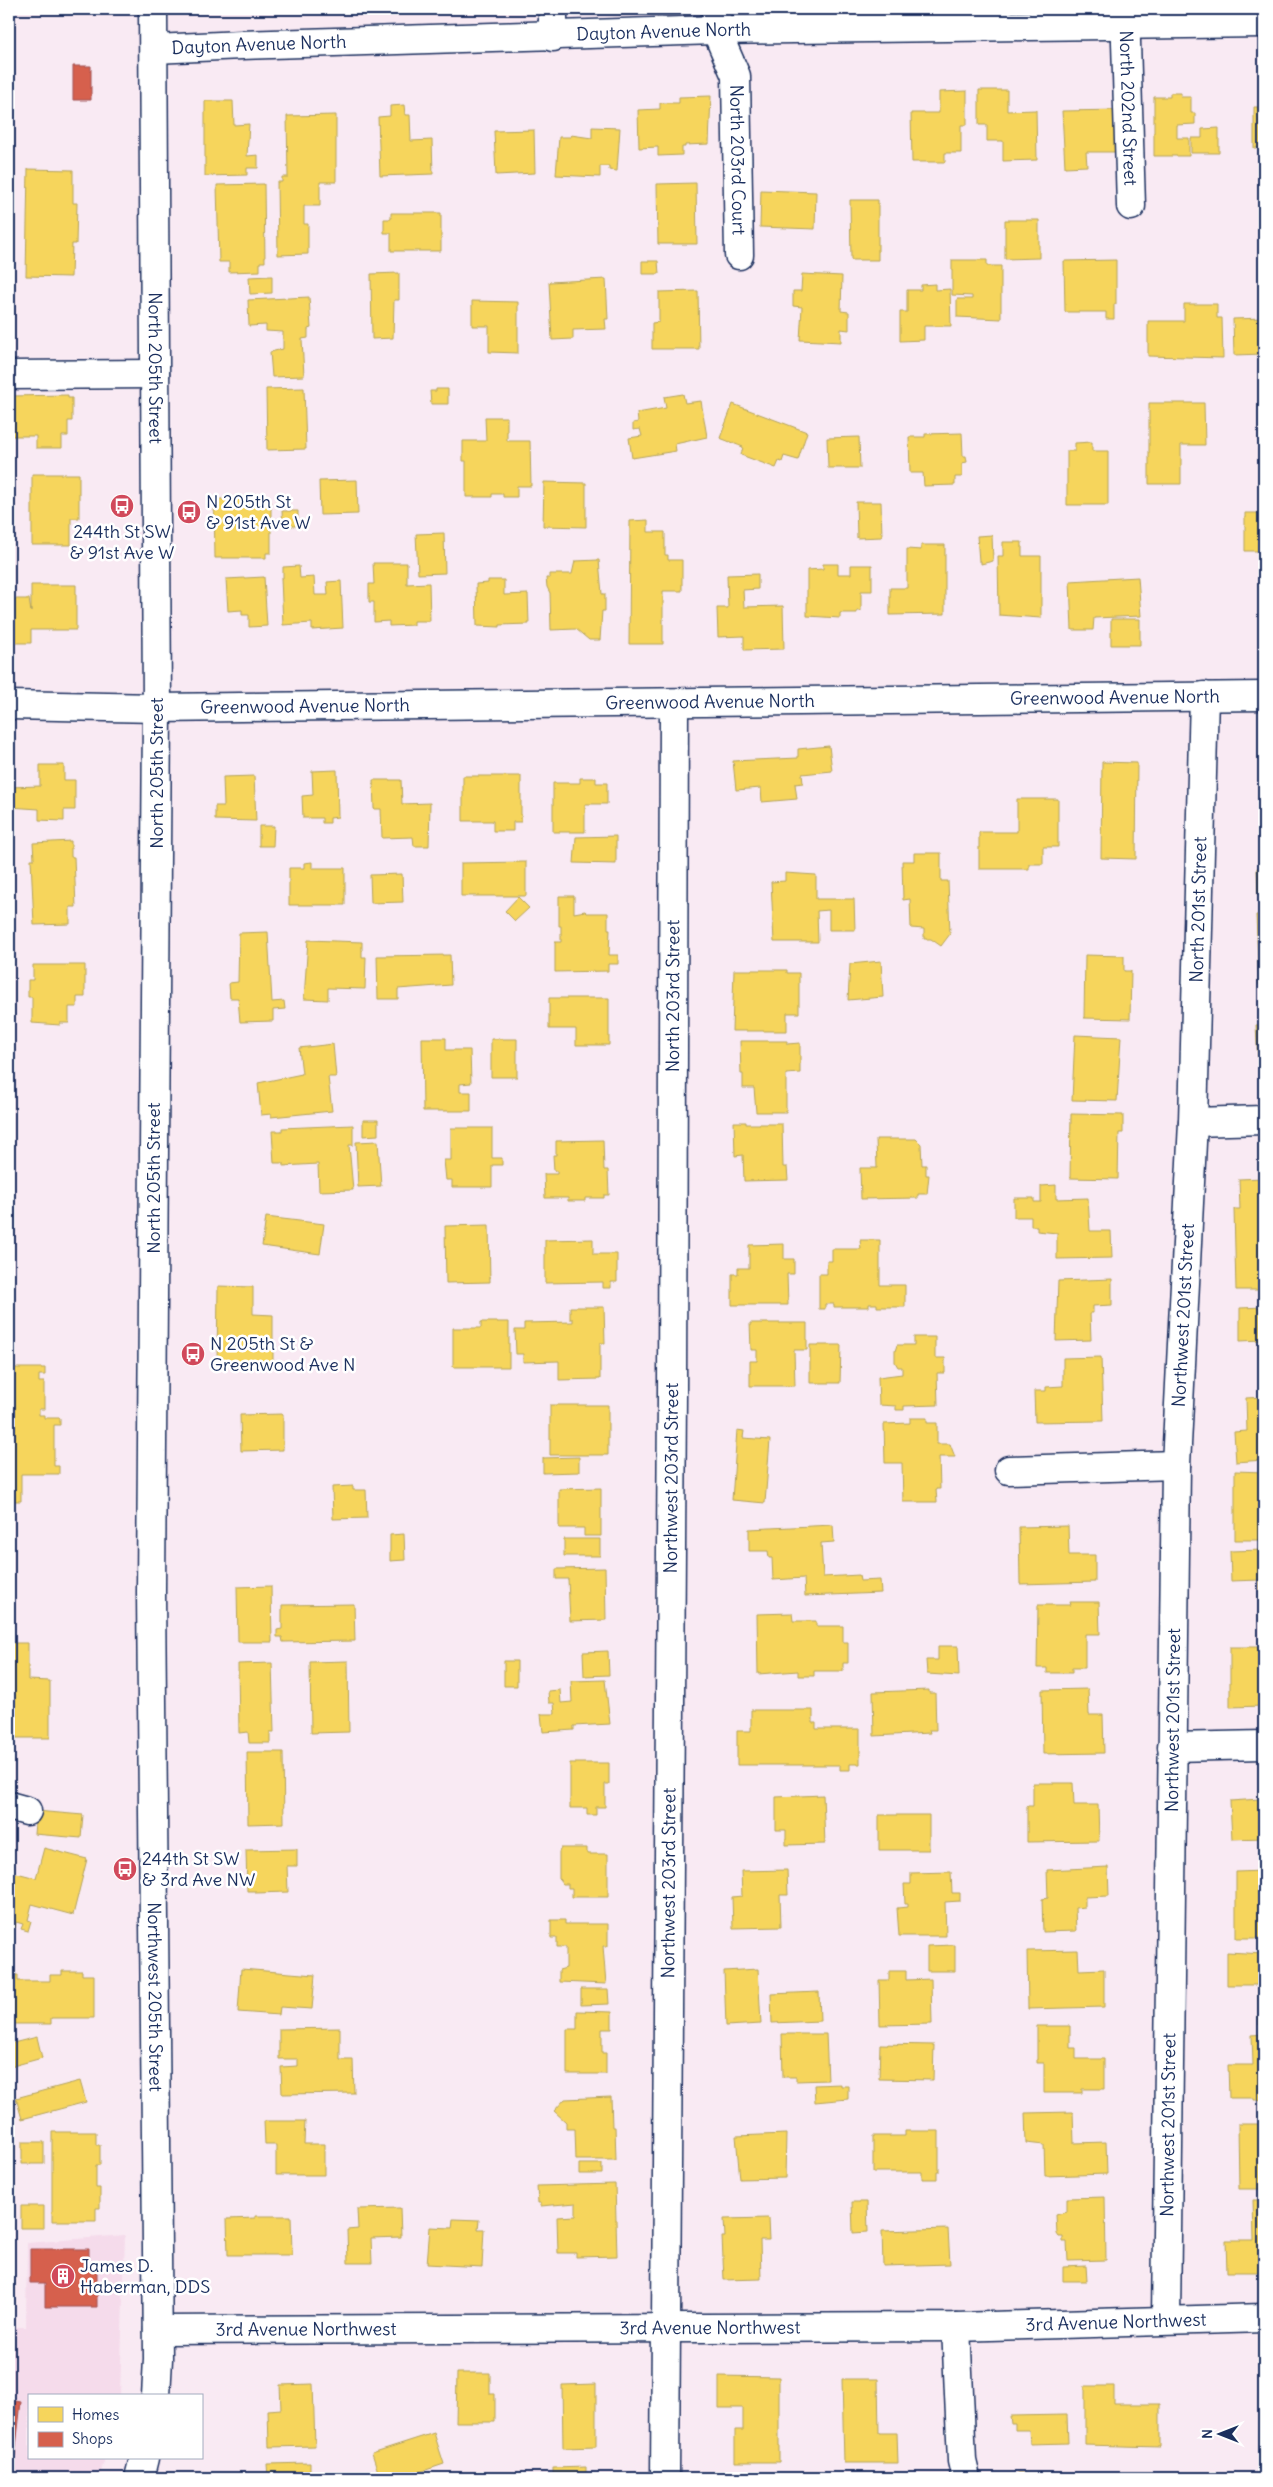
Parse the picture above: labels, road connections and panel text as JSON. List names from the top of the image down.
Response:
{
  "streets": {
    "street": [
      "Dayton Avenue North",
      "North 202nd Street",
      "North 203rd Court",
      "North 205th Street",
      "Greenwood Avenue North",
      "North 201st Street",
      "North 203rd Street",
      "Northwest 201st Street",
      "Northwest 203rd Street",
      "Northwest 205th Street",
      "3rd Avenue Northwest"
    ]
  },
  "crossings": [
    ["Dayton Avenue North", "North 202nd Street"],
    ["Dayton Avenue North", "North 203rd Court"],
    ["Dayton Avenue North", "North 205th Street"],
    ["North 205th Street", "Greenwood Avenue North"],
    ["North 205th Street", "Northwest 205th Street"],
    ["Greenwood Avenue North", "North 201st Street"],
    ["Greenwood Avenue North", "North 203rd Street"],
    ["North 201st Street", "Northwest 201st Street"],
    ["North 203rd Street", "Northwest 203rd Street"],
    ["Northwest 201st Street", "3rd Avenue Northwest"],
    ["Northwest 203rd Street", "3rd Avenue Northwest"],
    ["Northwest 205th Street", "3rd Avenue Northwest"]
  ],
  "places": {
    "bus stop": [
      "244th St SW & 91st Ave W",
      "N 205th St & 91st Ave W",
      "N 205th St & Greenwood Ave N",
      "244th St SW & 3rd Ave NW"
    ],
    "building": ["James D. Haberman, DDS"]
  },
  "legend": ["Homes", "Shops"],
  "north": "left"
}
